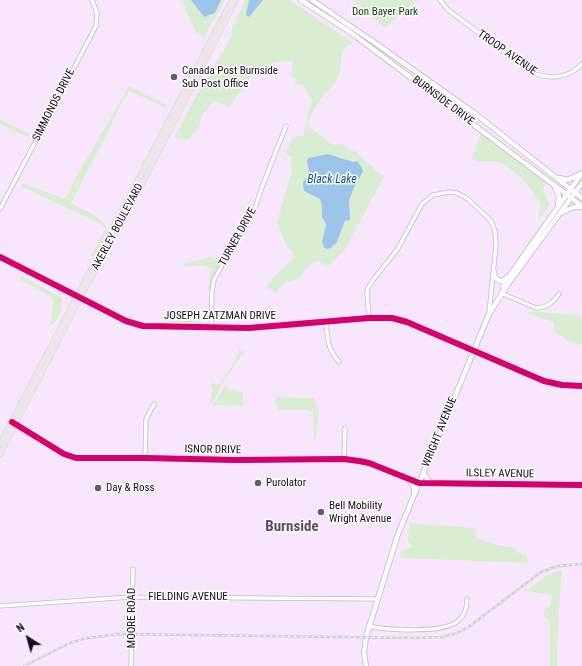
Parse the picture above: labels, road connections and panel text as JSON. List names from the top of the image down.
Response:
{
  "streets": {
    "main road": ["BURNSIDE DRIVE", "AKERLEY BOULEVARD", "WRIGHT AVENUE"],
    "street": [
      "TROOP AVENUE",
      "SIMMONDS DRIVE",
      "TURNER DRIVE",
      "JOSEPH ZATZMAN DRIVE",
      "ISNOR DRIVE",
      "ILSLEY AVENUE",
      "FIELDING AVENUE",
      "MOORE ROAD"
    ]
  },
  "crossings": [
    ["BURNSIDE DRIVE", "WRIGHT AVENUE"],
    ["AKERLEY BOULEVARD", "JOSEPH ZATZMAN DRIVE"],
    ["AKERLEY BOULEVARD", "ISNOR DRIVE"],
    ["TURNER DRIVE", "JOSEPH ZATZMAN DRIVE"],
    ["JOSEPH ZATZMAN DRIVE", "WRIGHT AVENUE"],
    ["WRIGHT AVENUE", "ISNOR DRIVE"],
    ["WRIGHT AVENUE", "ILSLEY AVENUE"],
    ["WRIGHT AVENUE", "FIELDING AVENUE"],
    ["ISNOR DRIVE", "ILSLEY AVENUE"],
    ["FIELDING AVENUE", "MOORE ROAD"]
  ],
  "districts": ["Burnside"],
  "water": ["Black Lake"],
  "parks": ["Don Bayer Park"],
  "places": [
    "Canada Post Burnside Sub Post Office",
    "Purolator",
    "Day & Ross",
    "Bell Mobility Wright Avenue"
  ],
  "north": "top left"
}
